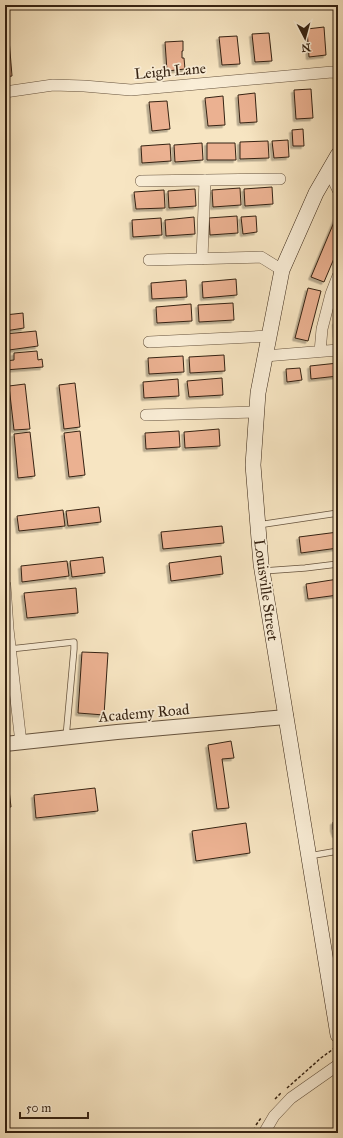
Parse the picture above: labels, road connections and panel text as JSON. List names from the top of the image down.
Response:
{
  "streets": {
    "main road": ["Louisville Street"],
    "street": ["Leigh Lane", "Academy Road"]
  },
  "crossings": [
    ["Louisville Street", "Academy Road"]
  ],
  "scale_bar": "50 m",
  "north": "bottom"
}
